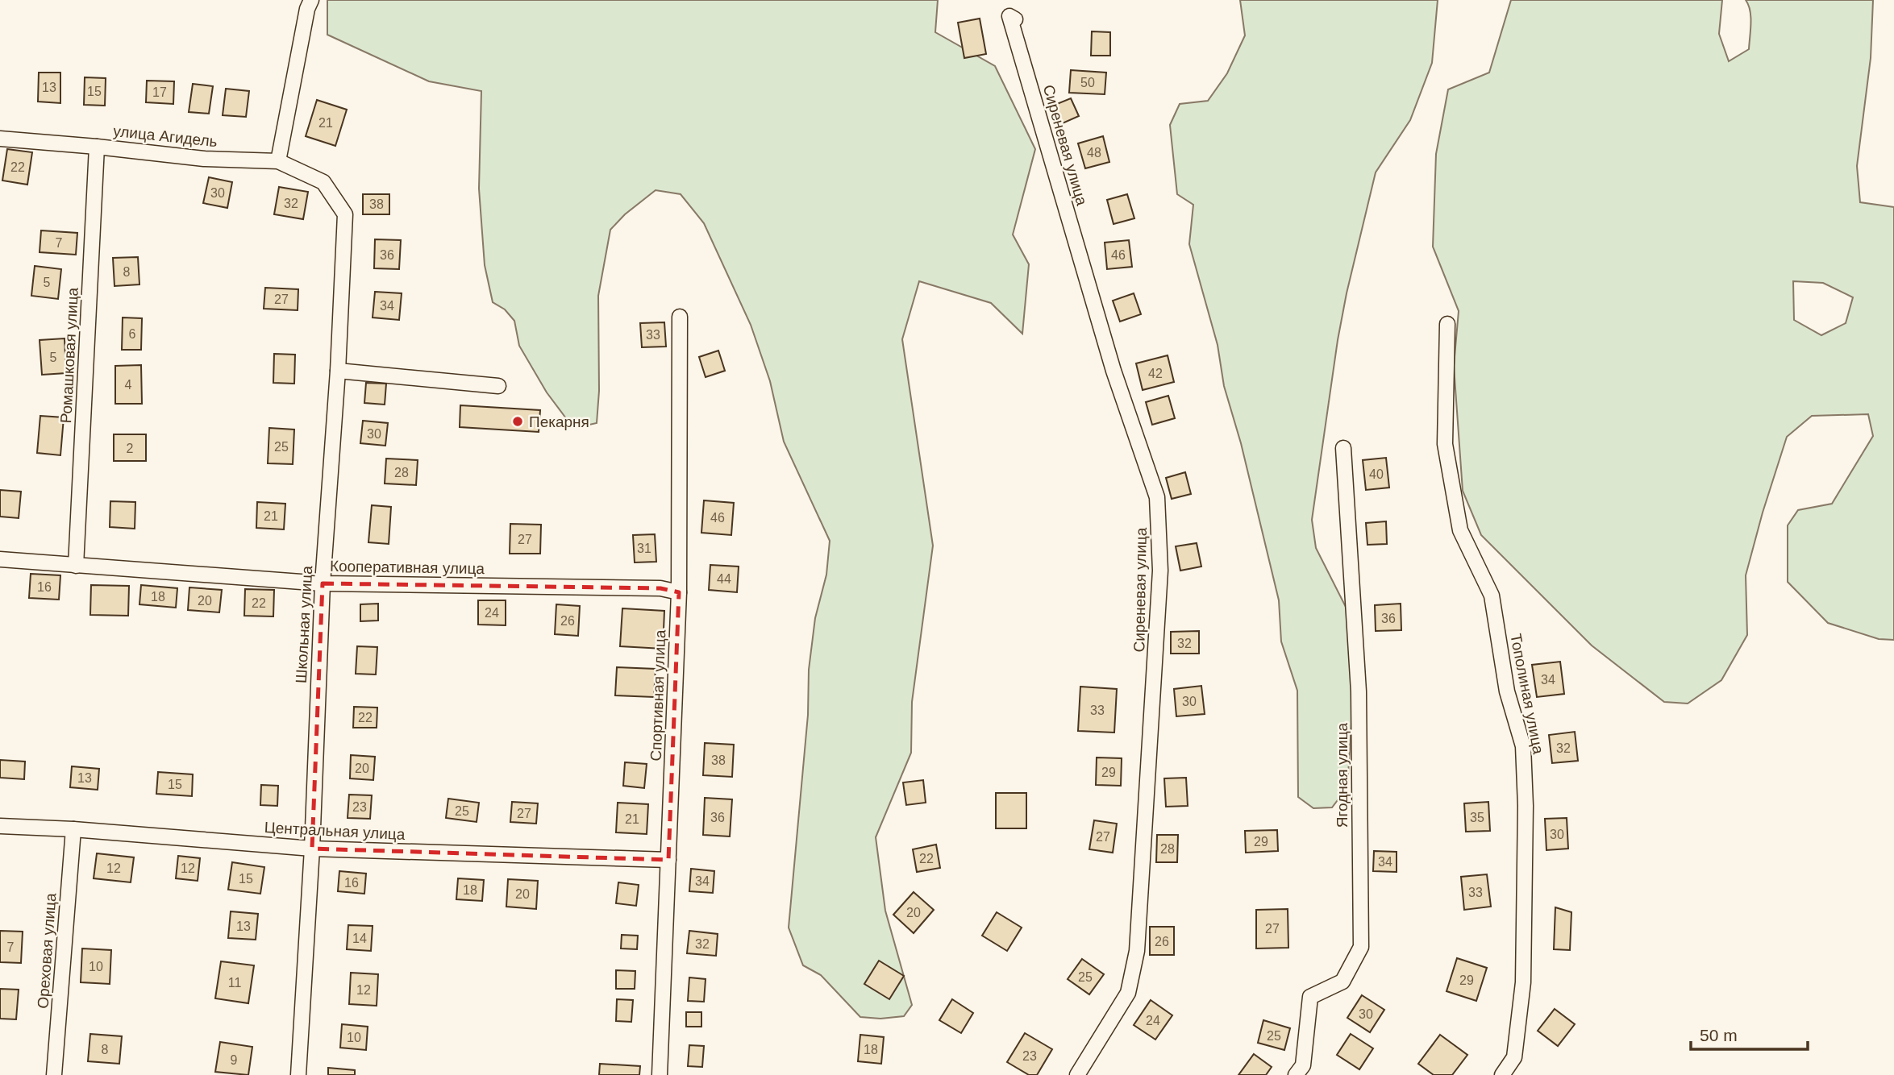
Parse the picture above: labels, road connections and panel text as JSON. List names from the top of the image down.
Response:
{
  "streets": {
    "street": [
      "улица Агидель",
      "Сиреневая улица",
      "Ромашковая улица",
      "Кооперативная улица",
      "Школьная улица",
      "Тополиная улица",
      "Спортивная улица",
      "Ягодная улица",
      "Центральная улица",
      "Ореховая улица"
    ]
  },
  "crossings": [
    ["улица Агидель", "Ромашковая улица"],
    ["улица Агидель", "Школьная улица"],
    ["Ромашковая улица", "Кооперативная улица"],
    ["Кооперативная улица", "Школьная улица"],
    ["Кооперативная улица", "Спортивная улица"],
    ["Школьная улица", "Центральная улица"],
    ["Спортивная улица", "Центральная улица"],
    ["Центральная улица", "Ореховая улица"]
  ],
  "places": ["Пекарня"],
  "house_numbers": [
    "50",
    "13",
    "15",
    "17",
    "21",
    "48",
    "22",
    "30",
    "32",
    "38",
    "7",
    "36",
    "46",
    "8",
    "5",
    "27",
    "34",
    "6",
    "33",
    "5",
    "42",
    "4",
    "30",
    "25",
    "2",
    "28",
    "40",
    "21",
    "46",
    "27",
    "31",
    "44",
    "16",
    "18",
    "20",
    "22",
    "24",
    "36",
    "26",
    "32",
    "34",
    "30",
    "33",
    "22",
    "32",
    "38",
    "20",
    "29",
    "13",
    "15",
    "23",
    "25",
    "27",
    "36",
    "35",
    "21",
    "30",
    "27",
    "29",
    "28",
    "22",
    "34",
    "12",
    "12",
    "15",
    "34",
    "16",
    "18",
    "33",
    "20",
    "20",
    "13",
    "27",
    "14",
    "26",
    "32",
    "7",
    "10",
    "25",
    "29",
    "11",
    "12",
    "30",
    "24",
    "25",
    "10",
    "8",
    "18",
    "23",
    "9"
  ],
  "scale_bar": "50 m"
}
